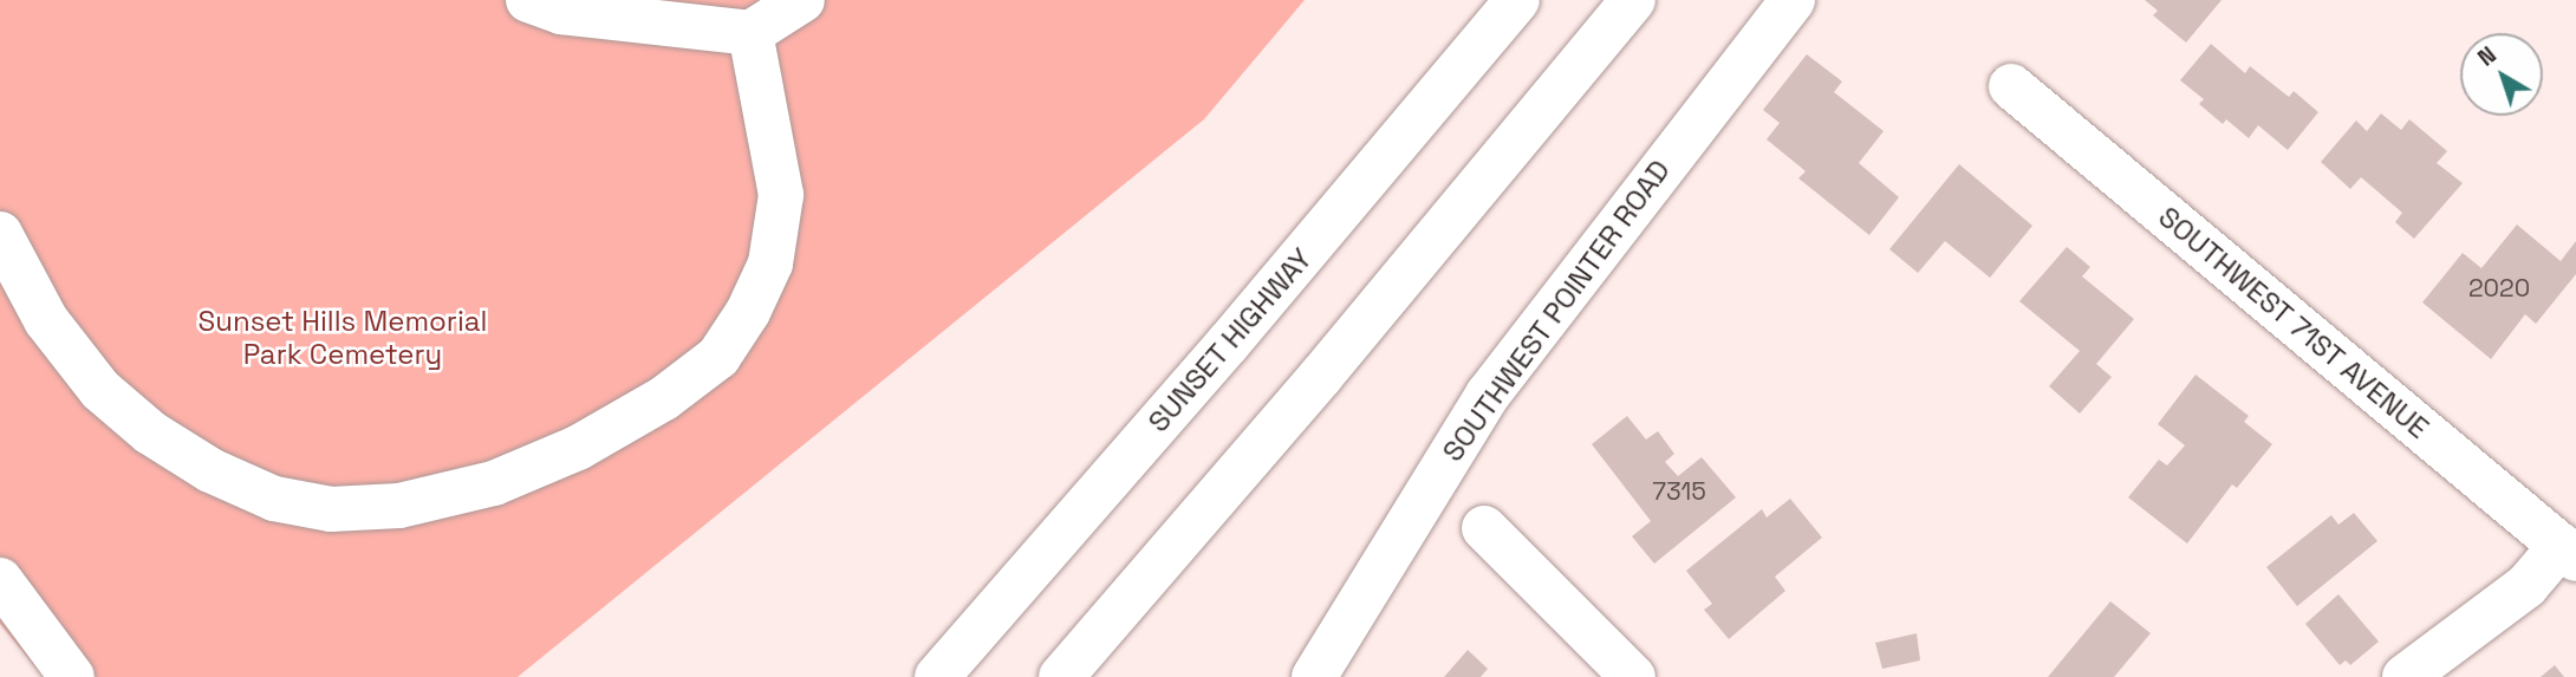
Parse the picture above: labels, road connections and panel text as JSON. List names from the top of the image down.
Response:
{
  "streets": {
    "main road": ["SOUTHWEST POINTER ROAD", "SOUTHWEST 71ST AVENUE", "SUNSET HIGHWAY"]
  },
  "parks": ["Sunset Hills Memorial Park Cemetery"],
  "house_numbers": ["2020", "7315"],
  "north": "top left"
}
